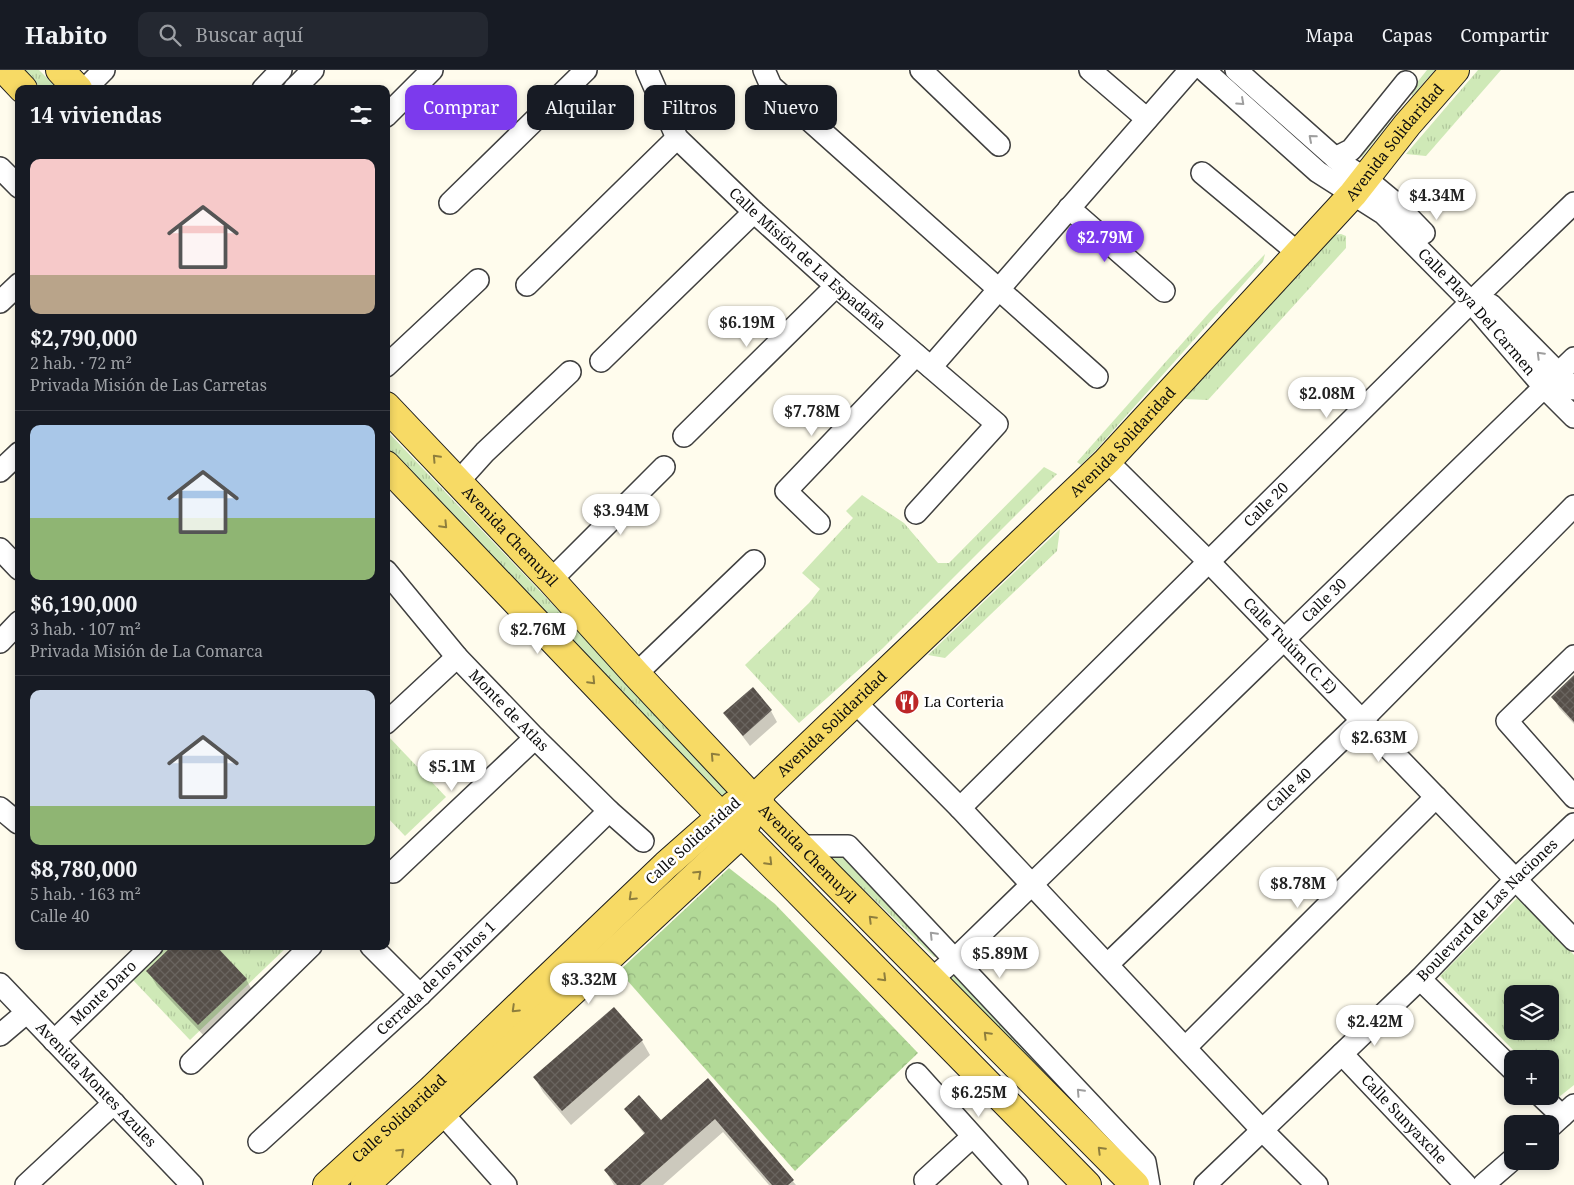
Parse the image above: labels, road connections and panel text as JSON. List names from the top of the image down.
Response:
{
  "streets": {
    "main road": ["Avenida Solidaridad", "Avenida Chemuyil", "Calle Solidaridad"],
    "street": [
      "Calle Misión de La Espadaña",
      "Calle Playa Del Carmen",
      "Calle 20",
      "Calle 30",
      "Calle Tulúm (C. E)",
      "Monte de Atlas",
      "Calle 40",
      "Boulevard de Las Naciones",
      "Cerrada de los Pinos 1",
      "Monte Daro",
      "Avenida Montes Azules",
      "Calle Sunyaxche"
    ]
  },
  "crossings": [
    ["Avenida Solidaridad", "Calle Playa Del Carmen"],
    ["Avenida Solidaridad", "Avenida Chemuyil"],
    ["Avenida Solidaridad", "Calle Tulúm (C. E)"],
    ["Avenida Solidaridad", "Calle Solidaridad"],
    ["Calle Playa Del Carmen", "Calle 20"],
    ["Calle Playa Del Carmen", "Calle 30"],
    ["Calle 20", "Calle Tulúm (C. E)"],
    ["Avenida Chemuyil", "Calle 30"],
    ["Avenida Chemuyil", "Calle Solidaridad"],
    ["Calle 30", "Calle Tulúm (C. E)"],
    ["Calle Tulúm (C. E)", "Calle 40"],
    ["Calle Tulúm (C. E)", "Boulevard de Las Naciones"],
    ["Monte de Atlas", "Cerrada de los Pinos 1"],
    ["Boulevard de Las Naciones", "Calle Sunyaxche"],
    ["Monte Daro", "Avenida Montes Azules"]
  ],
  "places": {
    "restaurant": ["La Corteria"]
  },
  "page": {
    "header": "Habito",
    "search": "Buscar aquí",
    "nav": ["Mapa", "Capas", "Compartir"],
    "chip": [
      "Comprar",
      "Alquilar",
      "Filtros",
      "Nuevo"
    ],
    "heading": "14 viviendas",
    "list": [
      {
        "name": "$2,790,000",
        "note": "2 hab. · 72 m² · Privada Misión de Las Carretas"
      },
      {
        "name": "$6,190,000",
        "note": "3 hab. · 107 m² · Privada Misión de La Comarca"
      },
      {
        "name": "$8,780,000",
        "note": "5 hab. · 163 m² · Calle 40"
      }
    ],
    "price": [
      "$4.34M",
      "$2.79M",
      "$6.19M",
      "$2.08M",
      "$7.78M",
      "$3.94M",
      "$2.76M",
      "$2.63M",
      "$5.1M",
      "$8.78M",
      "$5.89M",
      "$3.32M",
      "$2.42M",
      "$6.25M"
    ],
    "map_buttons": ["+", "−"]
  }
}
